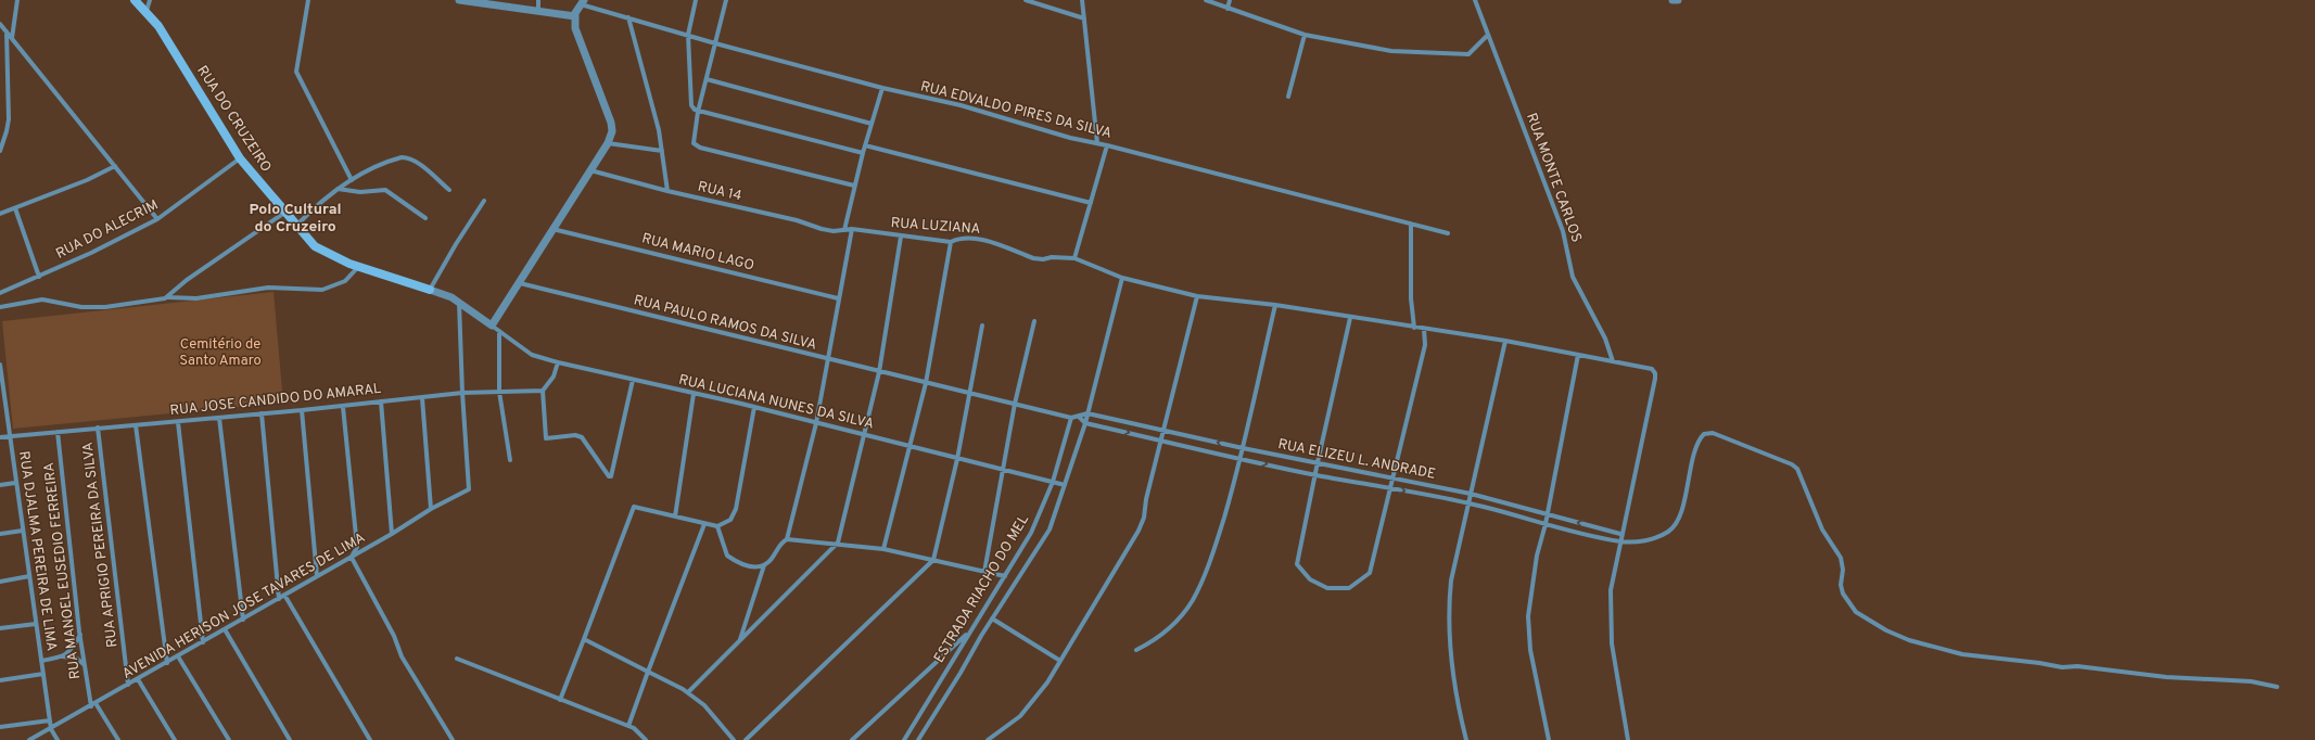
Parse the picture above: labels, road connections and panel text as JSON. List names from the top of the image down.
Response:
{
  "streets": {
    "main road": ["RUA DO CRUZEIRO"],
    "street": [
      "RUA EDVALDO PIRES DA SILVA",
      "RUA MONTE CARLOS",
      "RUA 14",
      "RUA LUZIANA",
      "RUA DO ALECRIM",
      "RUA MARIO LAGO",
      "RUA PAULO RAMOS DA SILVA",
      "RUA JOSE CANDIDO DO AMARAL",
      "RUA LUCIANA NUNES DA SILVA",
      "RUA ELIZEU L. ANDRADE",
      "RUA APRIGIO PEREIRA DA SILVA",
      "RUA DJALMA PEREIRA DE LIMA",
      "RUA MANOEL EUSEDIO FERREIRA",
      "ESTRADA RIACHO DO MEL",
      "AVENIDA HERISON JOSE TAVARES DE LIMA"
    ]
  },
  "crossings": [
    ["RUA DO CRUZEIRO", "RUA DO ALECRIM"],
    ["RUA DO CRUZEIRO", "RUA LUCIANA NUNES DA SILVA"],
    ["RUA MONTE CARLOS", "RUA LUZIANA"],
    ["RUA 14", "RUA LUZIANA"],
    ["RUA LUZIANA", "RUA ELIZEU L. ANDRADE"],
    ["RUA PAULO RAMOS DA SILVA", "RUA ELIZEU L. ANDRADE"],
    ["RUA PAULO RAMOS DA SILVA", "ESTRADA RIACHO DO MEL"],
    ["RUA JOSE CANDIDO DO AMARAL", "RUA APRIGIO PEREIRA DA SILVA"],
    ["RUA JOSE CANDIDO DO AMARAL", "RUA DJALMA PEREIRA DE LIMA"],
    ["RUA JOSE CANDIDO DO AMARAL", "RUA MANOEL EUSEDIO FERREIRA"],
    ["RUA JOSE CANDIDO DO AMARAL", "AVENIDA HERISON JOSE TAVARES DE LIMA"],
    ["RUA LUCIANA NUNES DA SILVA", "ESTRADA RIACHO DO MEL"],
    ["RUA APRIGIO PEREIRA DA SILVA", "AVENIDA HERISON JOSE TAVARES DE LIMA"],
    ["RUA DJALMA PEREIRA DE LIMA", "AVENIDA HERISON JOSE TAVARES DE LIMA"],
    ["RUA MANOEL EUSEDIO FERREIRA", "AVENIDA HERISON JOSE TAVARES DE LIMA"]
  ],
  "districts": ["Polo Cultural do Cruzeiro"],
  "parks": ["Cemitério de Santo Amaro"]
}
